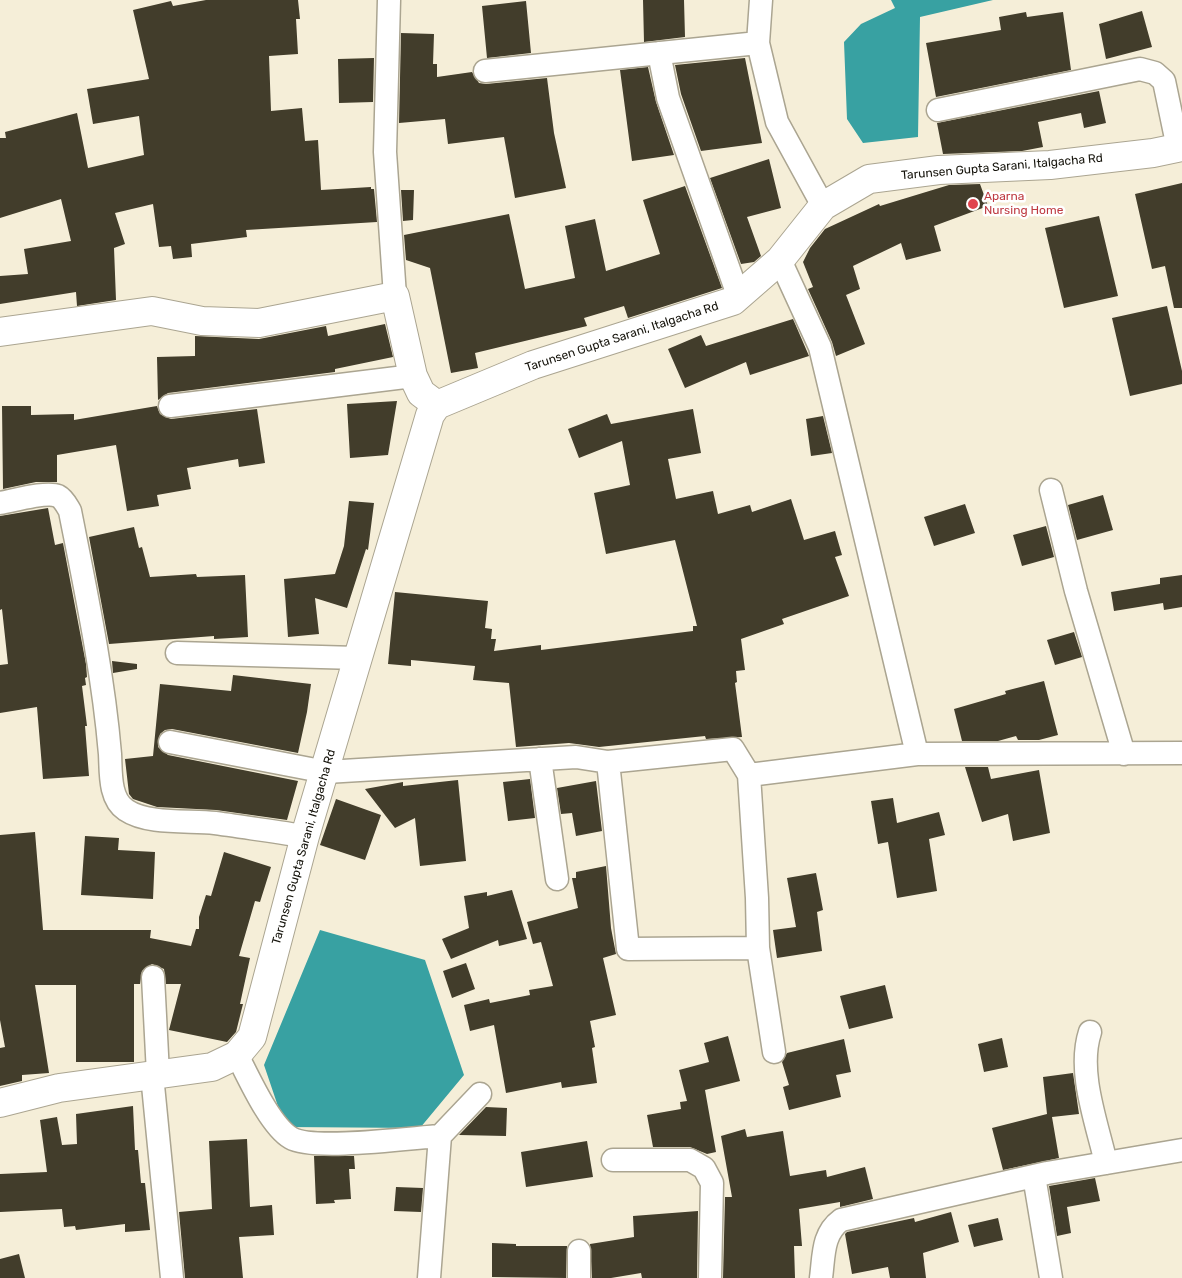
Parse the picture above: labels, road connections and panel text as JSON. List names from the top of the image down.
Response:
{
  "streets": {
    "street": ["Tarunsen Gupta Sarani, Italgacha Rd"]
  },
  "places": ["Aparna Nursing Home"]
}
